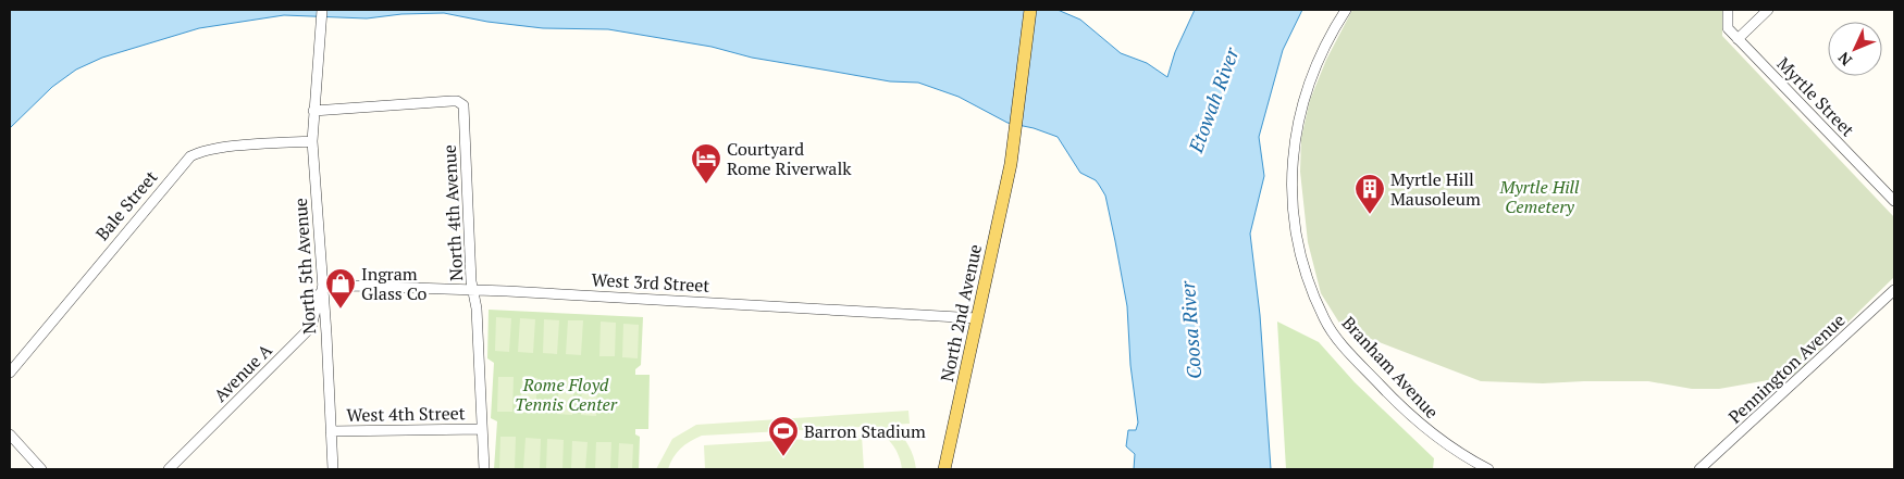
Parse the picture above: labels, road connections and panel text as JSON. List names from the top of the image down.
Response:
{
  "streets": {
    "main road": ["North 2nd Avenue"],
    "street": [
      "Myrtle Street",
      "Bale Street",
      "North 4th Avenue",
      "North 5th Avenue",
      "West 3rd Street",
      "Branham Avenue",
      "Pennington Avenue",
      "Avenue A",
      "West 4th Street"
    ]
  },
  "crossings": [
    ["Bale Street", "North 5th Avenue"],
    ["North 4th Avenue", "North 5th Avenue"],
    ["North 4th Avenue", "West 3rd Street"],
    ["North 4th Avenue", "West 4th Street"],
    ["North 5th Avenue", "West 3rd Street"],
    ["North 5th Avenue", "Avenue A"],
    ["North 5th Avenue", "West 4th Street"],
    ["West 3rd Street", "North 2nd Avenue"],
    ["West 3rd Street", "Avenue A"]
  ],
  "water": ["Etowah River", "Coosa River"],
  "parks": ["Myrtle Hill Cemetery", "Rome Floyd Tennis Center"],
  "places": {
    "hotel": ["Courtyard Rome Riverwalk"],
    "building": ["Myrtle Hill Mausoleum"],
    "shop": ["Ingram Glass Co"],
    "sports": ["Barron Stadium"]
  },
  "north": "bottom left"
}
